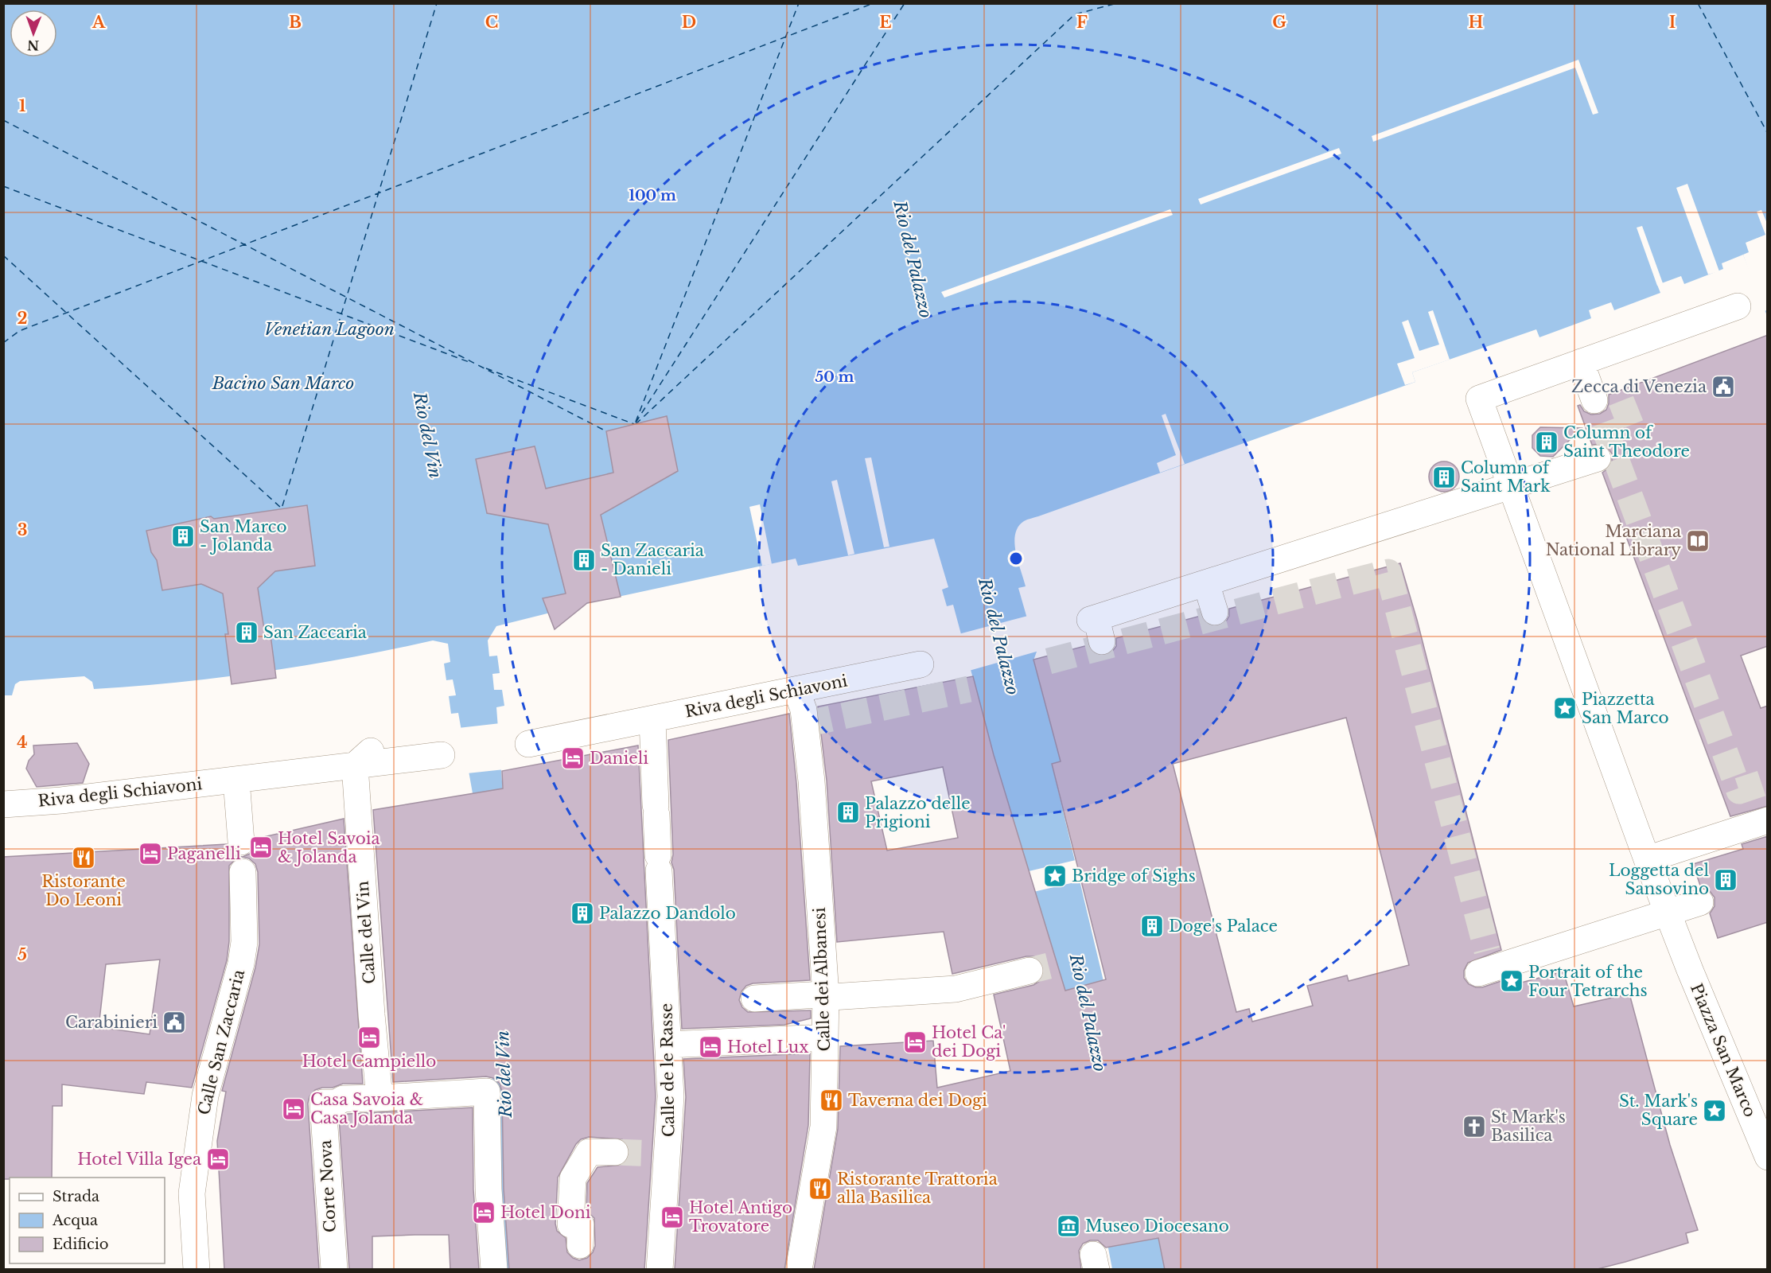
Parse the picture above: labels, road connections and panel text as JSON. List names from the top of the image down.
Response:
{
  "streets": {
    "street": [
      "Riva degli Schiavoni",
      "Calle del Vin",
      "Calle dei Albanesi",
      "Calle San Zaccaria",
      "Piazza San Marco",
      "Calle de le Rasse",
      "Corte Nova"
    ]
  },
  "crossings": [
    ["Riva degli Schiavoni", "Calle del Vin"],
    ["Riva degli Schiavoni", "Calle dei Albanesi"],
    ["Riva degli Schiavoni", "Calle de le Rasse"],
    ["Calle del Vin", "Corte Nova"]
  ],
  "water": [
    "Rio del Palazzo",
    "Venetian Lagoon",
    "Bacino San Marco",
    "Rio del Vin"
  ],
  "places": {
    "public building": ["Zecca di Venezia", "Carabinieri"],
    "building": [
      "Column of Saint Theodore",
      "Column of Saint Mark",
      "San Marco - Jolanda",
      "San Zaccaria - Danieli",
      "San Zaccaria",
      "Palazzo delle Prigioni",
      "Loggetta del Sansovino",
      "Palazzo Dandolo",
      "Doge's Palace"
    ],
    "library": ["Marciana National Library"],
    "place": [
      "Piazzetta San Marco",
      "Bridge of Sighs",
      "Portrait of the Four Tetrarchs",
      "St. Mark's Square"
    ],
    "hotel": [
      "Danieli",
      "Hotel Savoia & Jolanda",
      "Paganelli",
      "Hotel Campiello",
      "Hotel Ca' dei Dogi",
      "Hotel Lux",
      "Casa Savoia & Casa Jolanda",
      "Hotel Villa Igea",
      "Hotel Doni",
      "Hotel Antigo Trovatore"
    ],
    "restaurant": ["Ristorante Do Leoni", "Taverna dei Dogi", "Ristorante Trattoria alla Basilica"],
    "church": ["St Mark's Basilica"],
    "museum": ["Museo Diocesano"]
  },
  "legend": ["Strada", "Acqua", "Edificio"],
  "north": "bottom",
  "grid": {
    "columns": [
      "A",
      "B",
      "C",
      "D",
      "E",
      "F",
      "G",
      "H",
      "I"
    ],
    "rows": [
      "1",
      "2",
      "3",
      "4",
      "5"
    ]
  },
  "rings": ["100 m", "50 m"]
}
